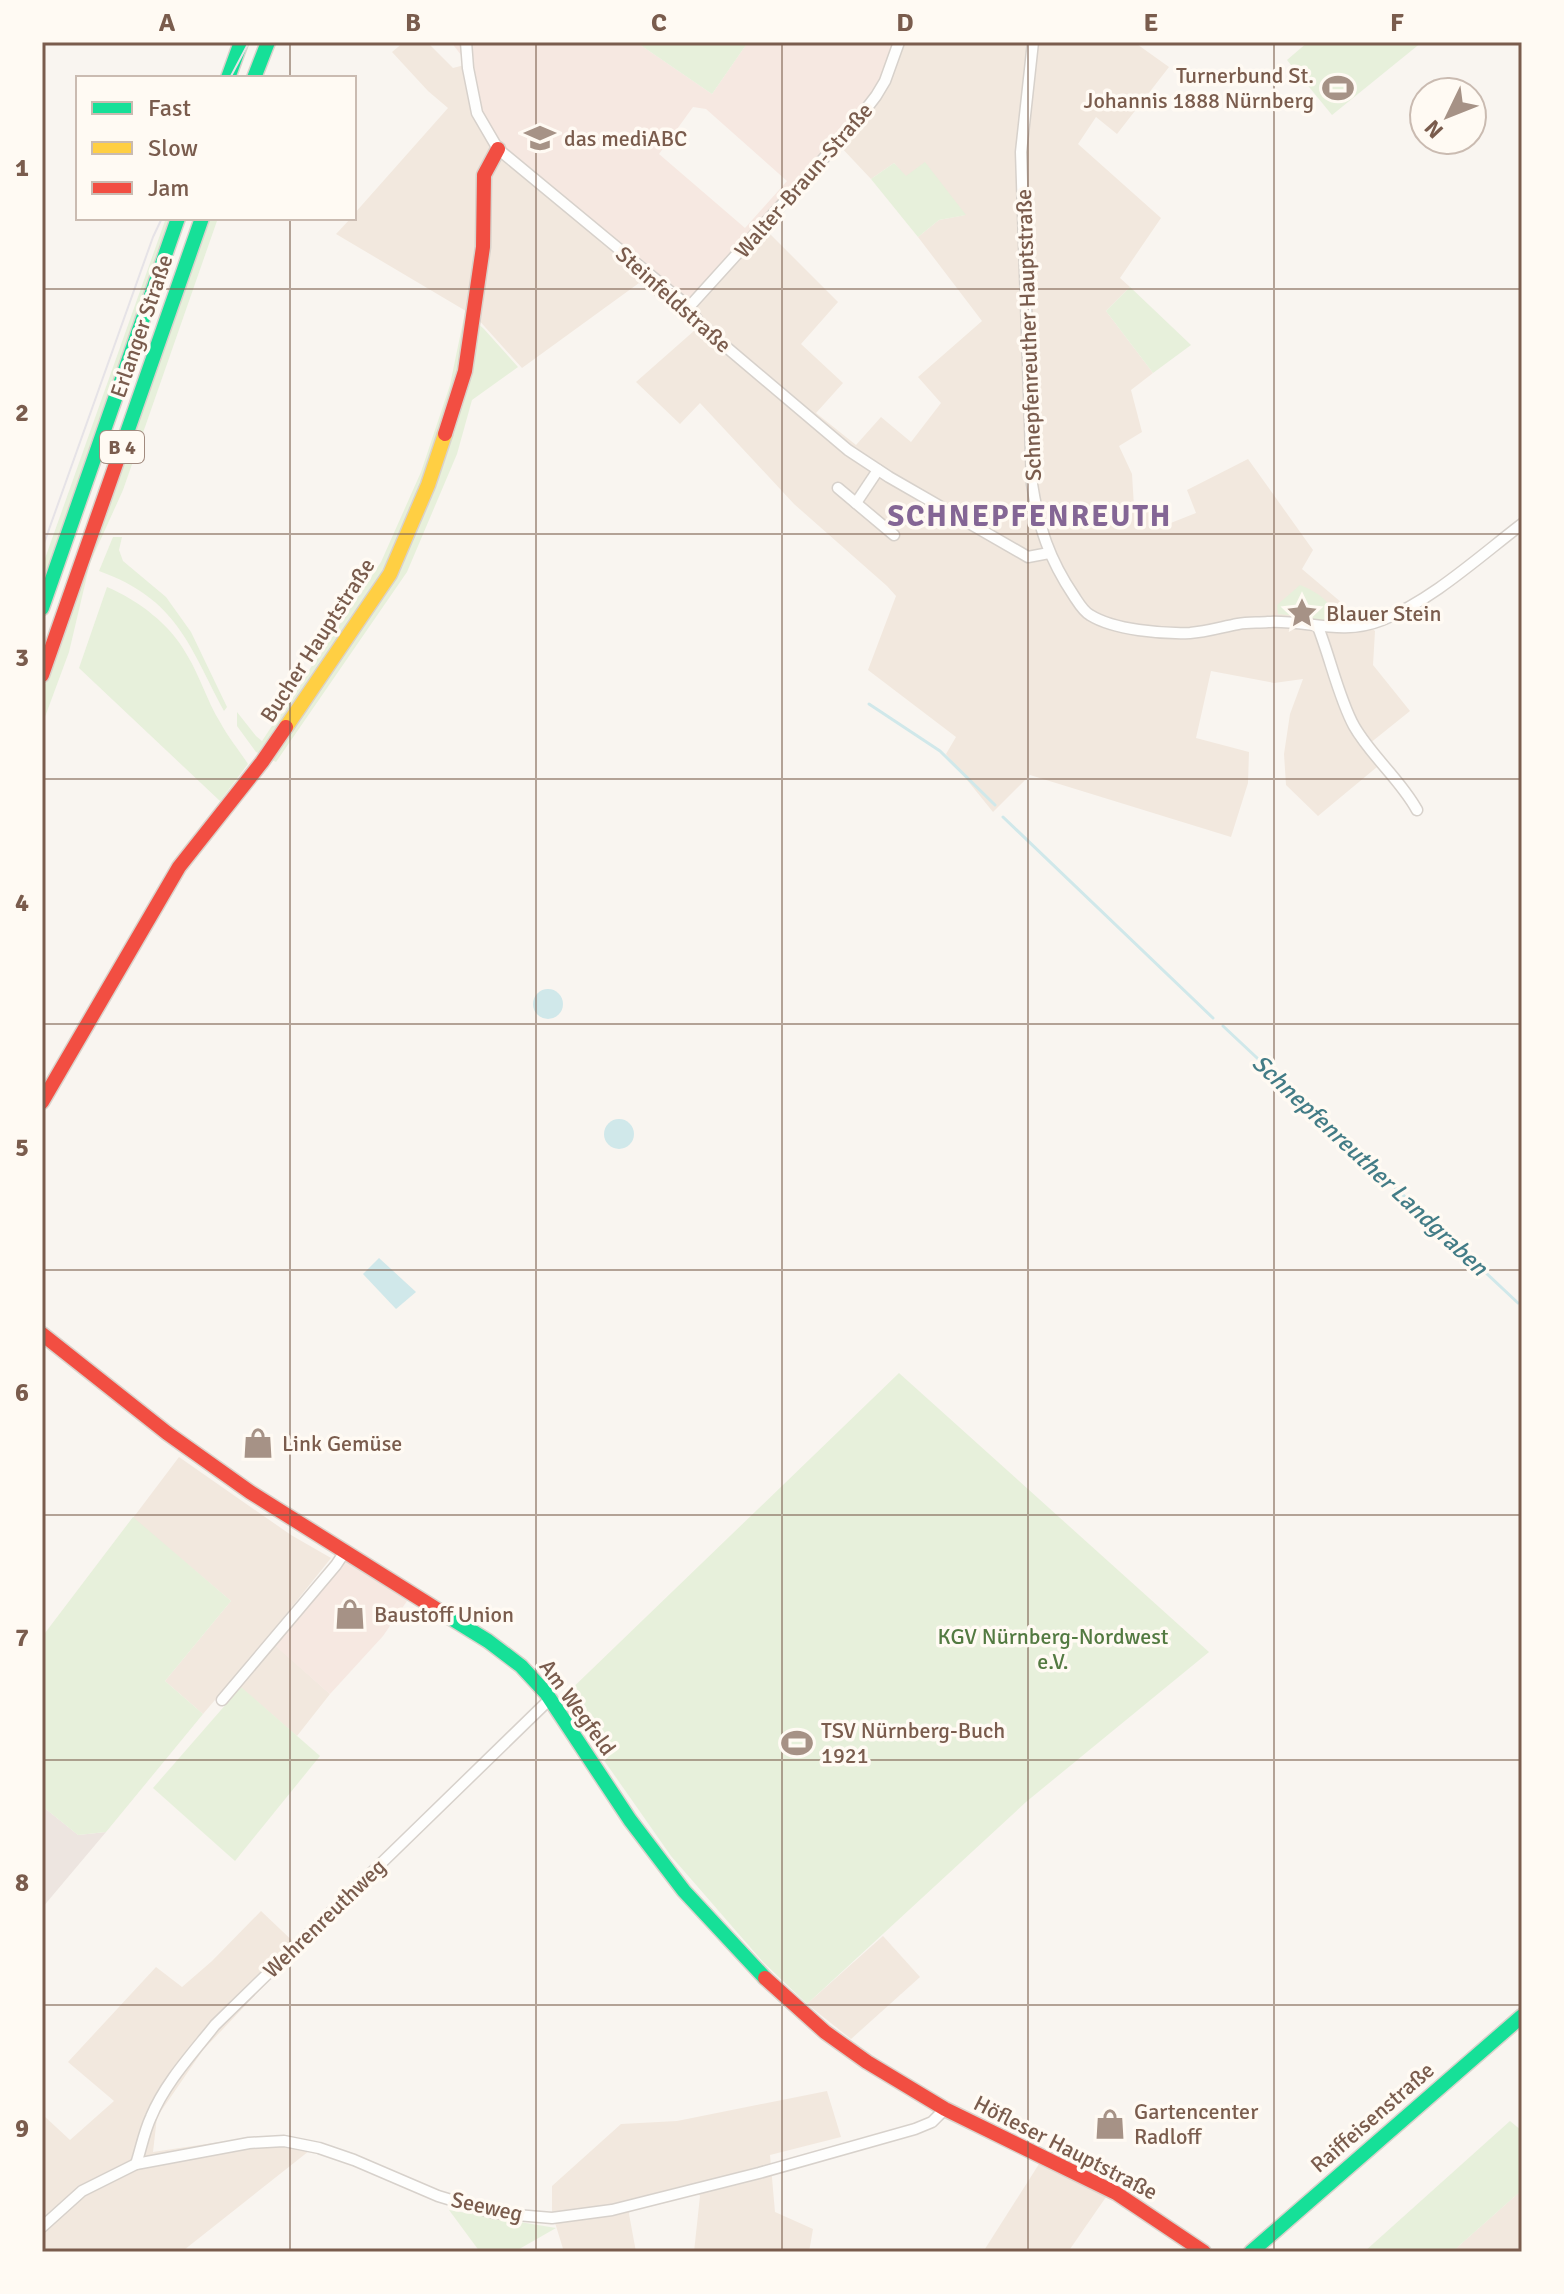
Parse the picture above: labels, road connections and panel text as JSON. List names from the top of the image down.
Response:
{
  "streets": {
    "street": [
      "Walter-Braun-Straße",
      "Steinfeldstraße",
      "Erlanger Straße",
      "Schnepfenreuther Hauptstraße",
      "B 4",
      "Bucher Hauptstraße",
      "Am Wegfeld",
      "Wehrenreuthweg",
      "Raiffeisenstraße",
      "Höfleser Hauptstraße",
      "Seeweg"
    ]
  },
  "crossings": [
    ["Walter-Braun-Straße", "Steinfeldstraße"],
    ["Steinfeldstraße", "Schnepfenreuther Hauptstraße"],
    ["Steinfeldstraße", "Bucher Hauptstraße"],
    ["Am Wegfeld", "Wehrenreuthweg"],
    ["Am Wegfeld", "Höfleser Hauptstraße"],
    ["Am Wegfeld", "Seeweg"],
    ["Wehrenreuthweg", "Seeweg"],
    ["Höfleser Hauptstraße", "Seeweg"]
  ],
  "districts": ["SCHNEPFENREUTH"],
  "water": ["Schnepfenreuther Landgraben"],
  "parks": ["KGV Nürnberg-Nordwest e.V."],
  "places": {
    "sports": ["Turnerbund St. Johannis 1888 Nürnberg", "TSV Nürnberg-Buch 1921"],
    "school or university": ["das mediABC"],
    "place": ["Blauer Stein"],
    "shop": ["Link Gemüse", "Baustoff Union", "Gartencenter Radloff"]
  },
  "legend": ["Fast", "Slow", "Jam"],
  "north": "bottom left",
  "grid": {
    "columns": [
      "A",
      "B",
      "C",
      "D",
      "E",
      "F"
    ],
    "rows": [
      "1",
      "2",
      "3",
      "4",
      "5",
      "6",
      "7",
      "8",
      "9"
    ]
  }
}
